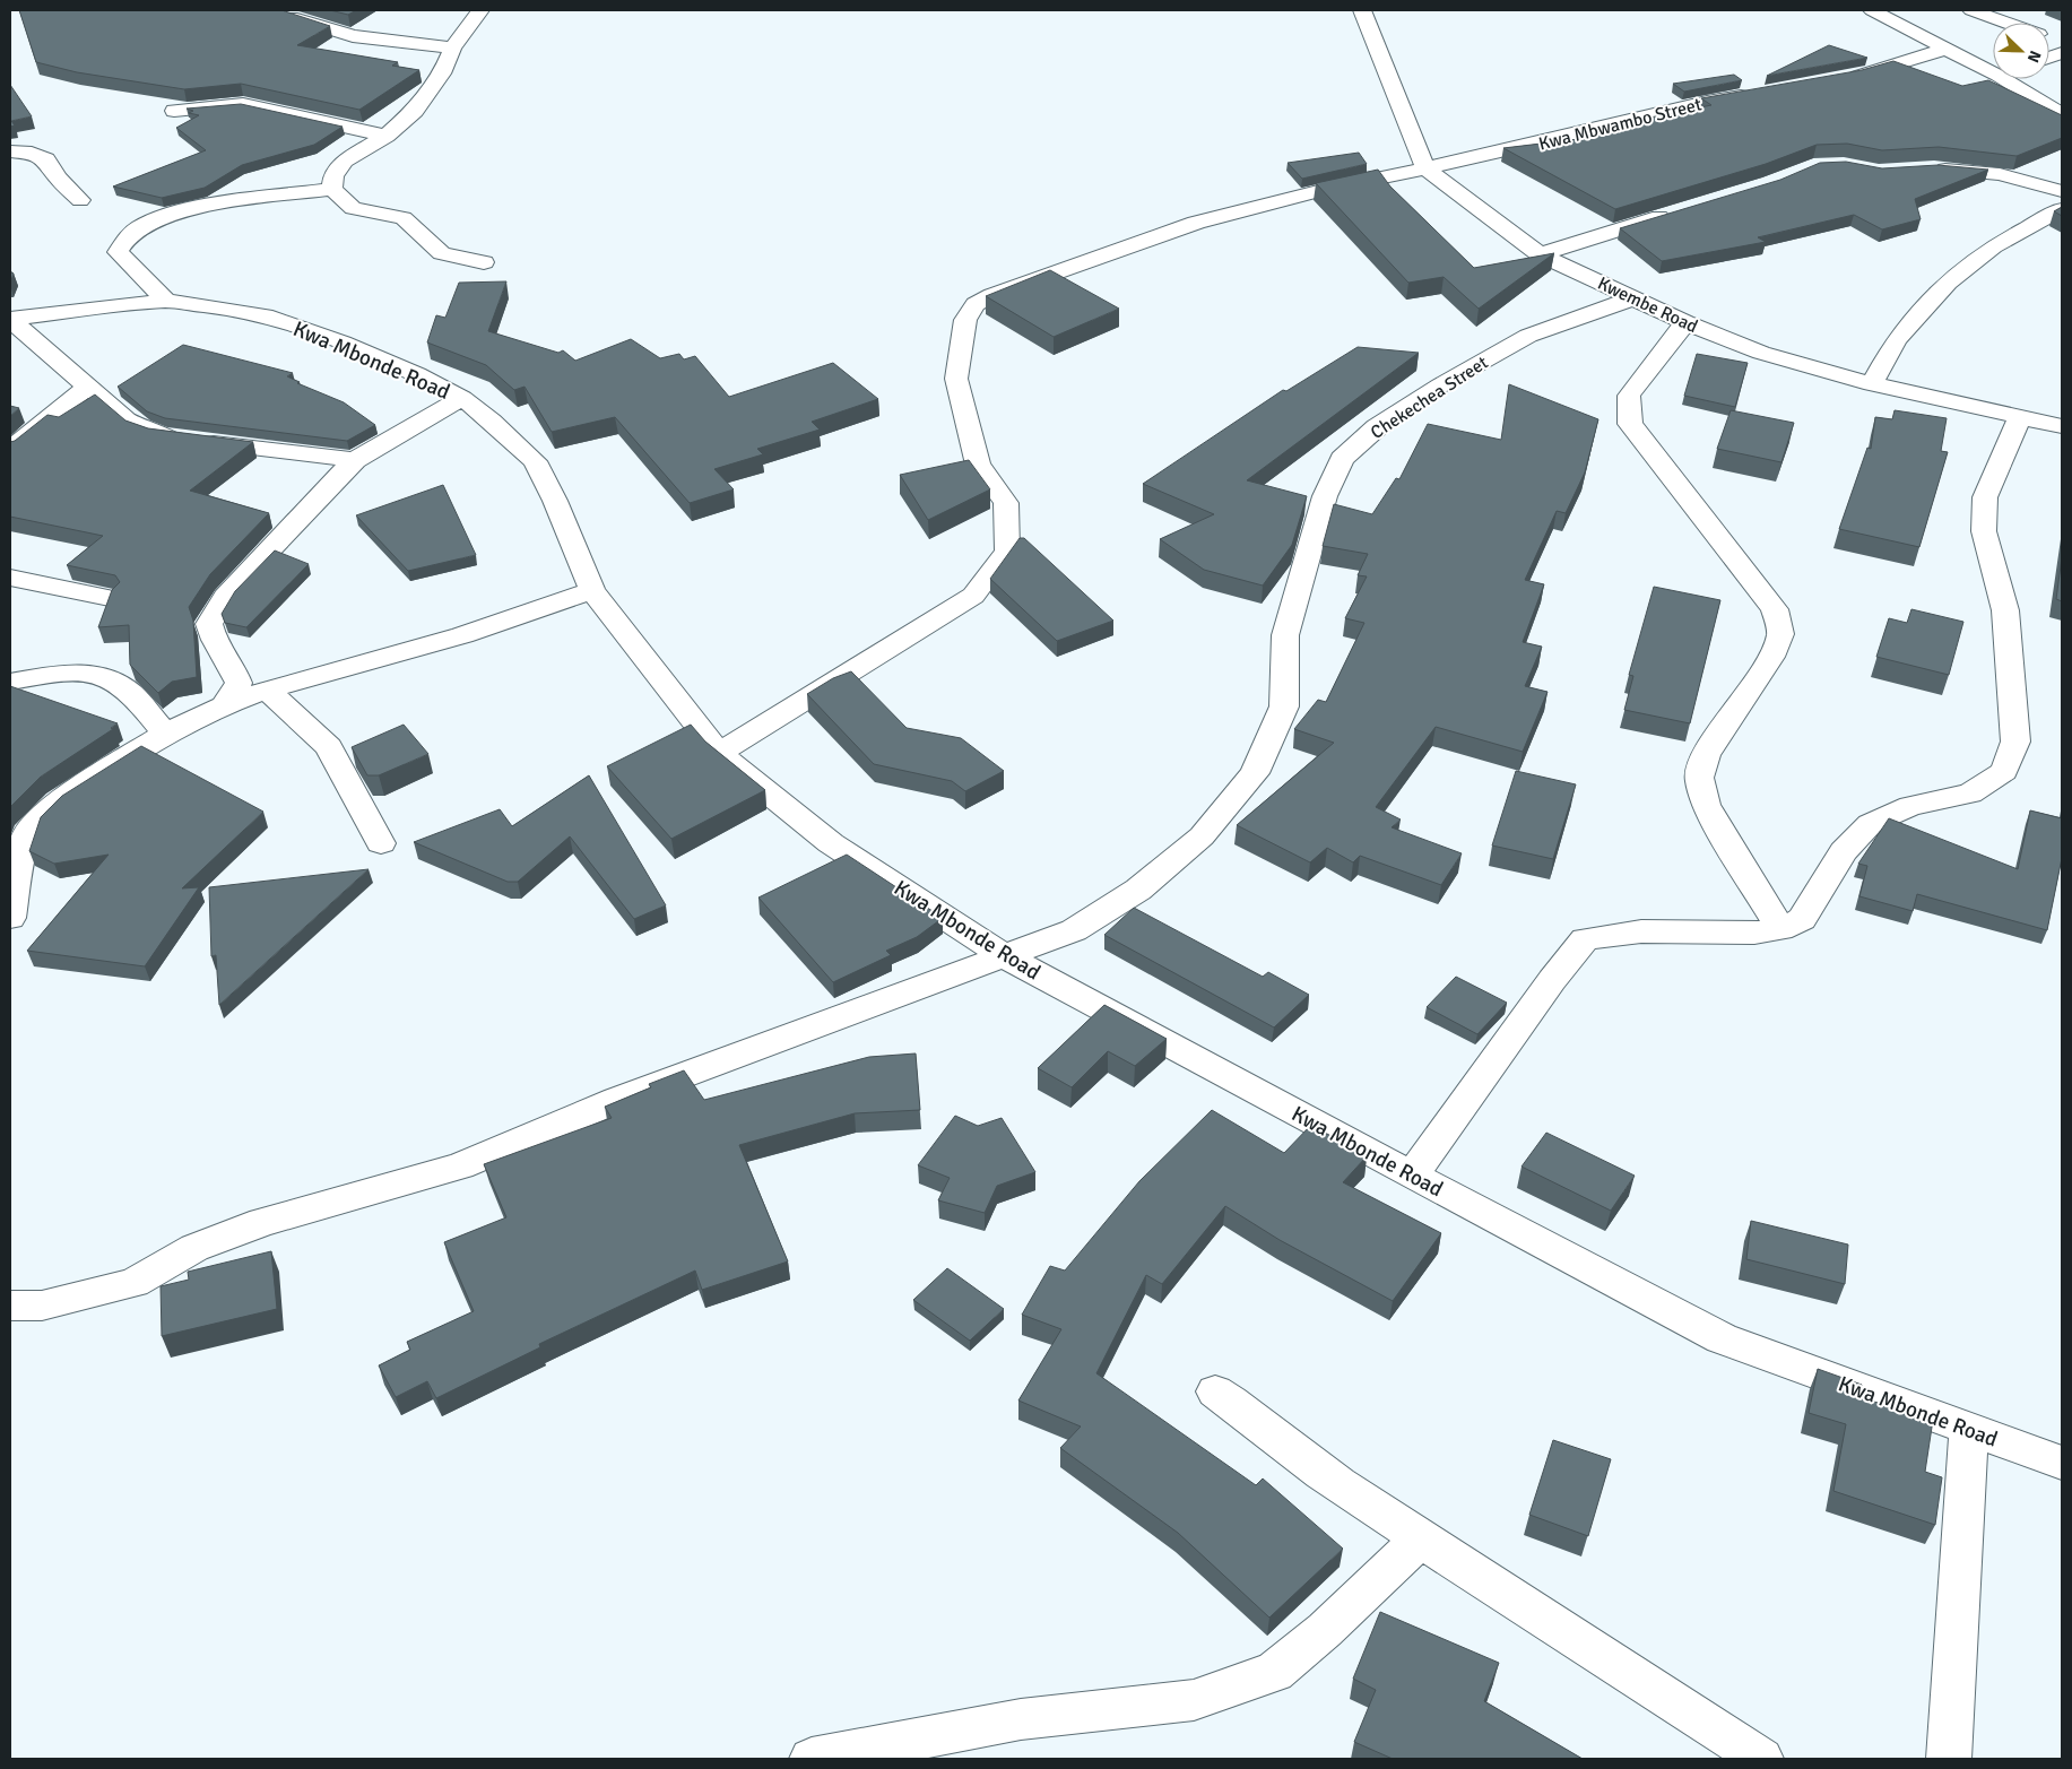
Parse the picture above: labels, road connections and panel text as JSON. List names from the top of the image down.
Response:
{
  "streets": {
    "street": [
      "Kwa Mbwambo Street",
      "Kwembe Road",
      "Kwa Mbonde Road",
      "Chekechea Street"
    ]
  },
  "crossings": [
    ["Kwa Mbwambo Street", "Kwembe Road"],
    ["Kwa Mbwambo Street", "Kwa Mbonde Road"],
    ["Kwembe Road", "Chekechea Street"],
    ["Kwa Mbonde Road", "Chekechea Street"]
  ],
  "north": "bottom right"
}
